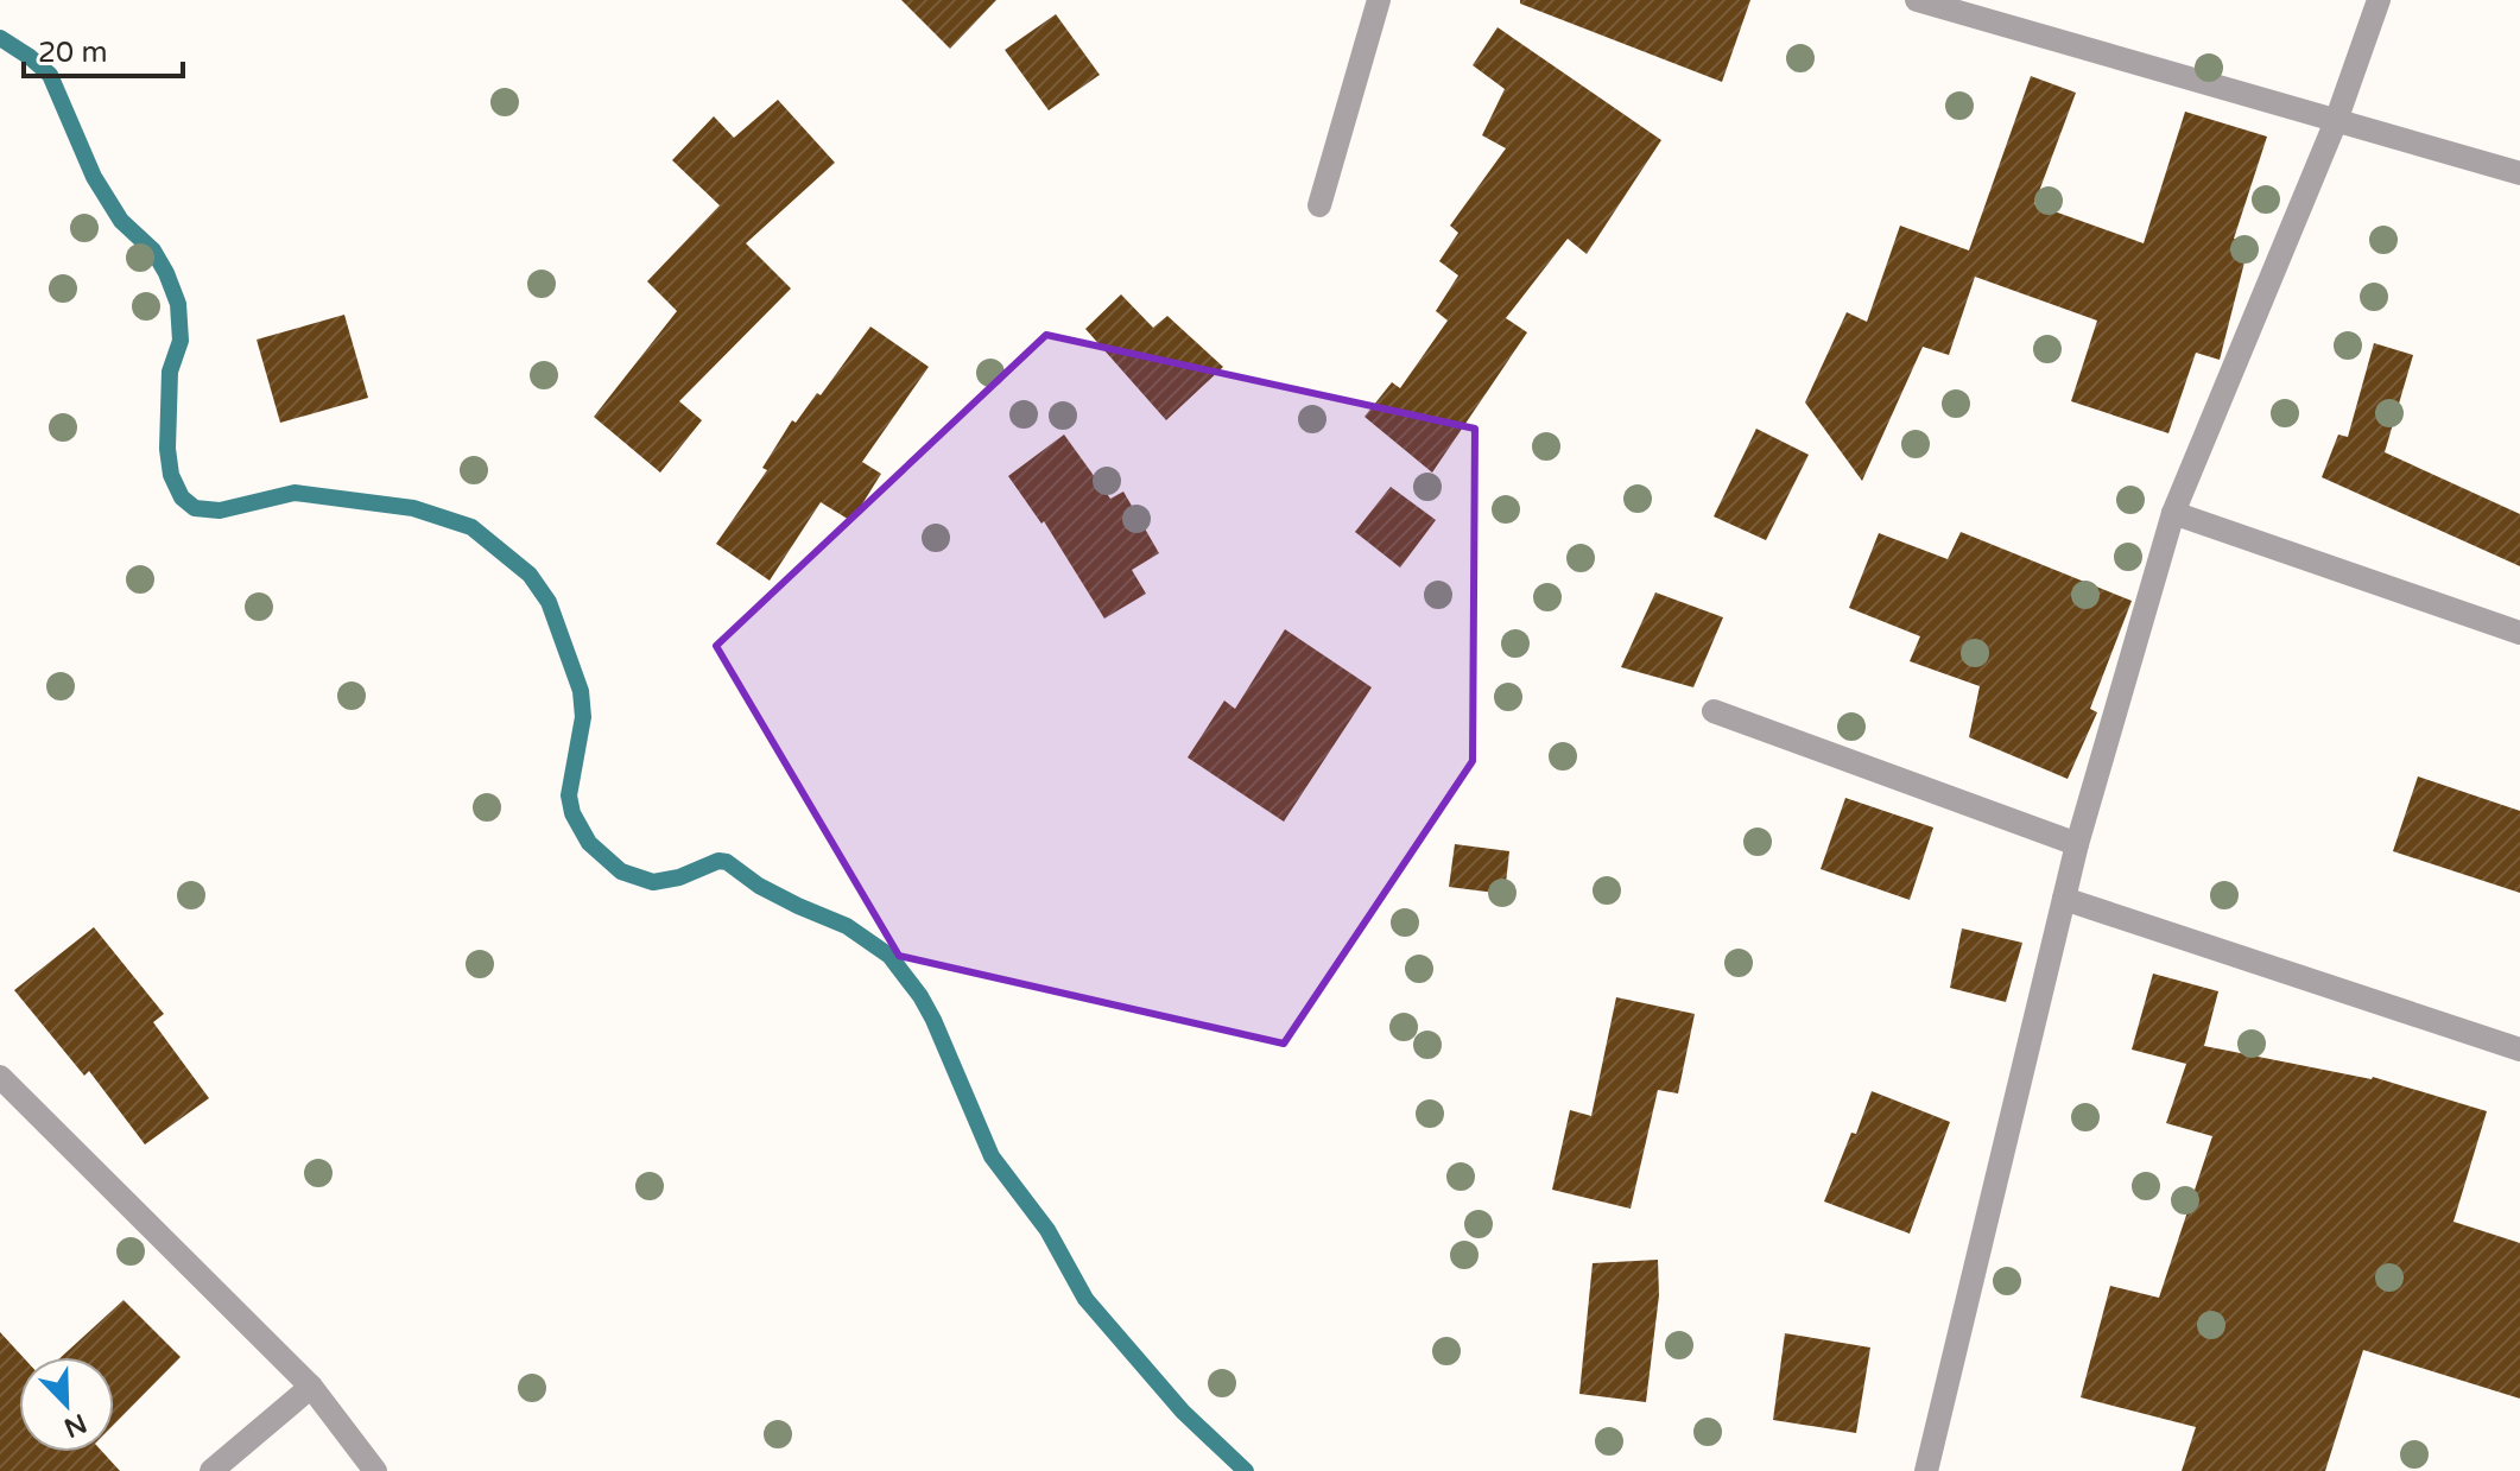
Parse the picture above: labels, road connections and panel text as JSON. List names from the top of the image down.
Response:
{
  "scale_bar": "20 m",
  "north": "bottom right"
}
